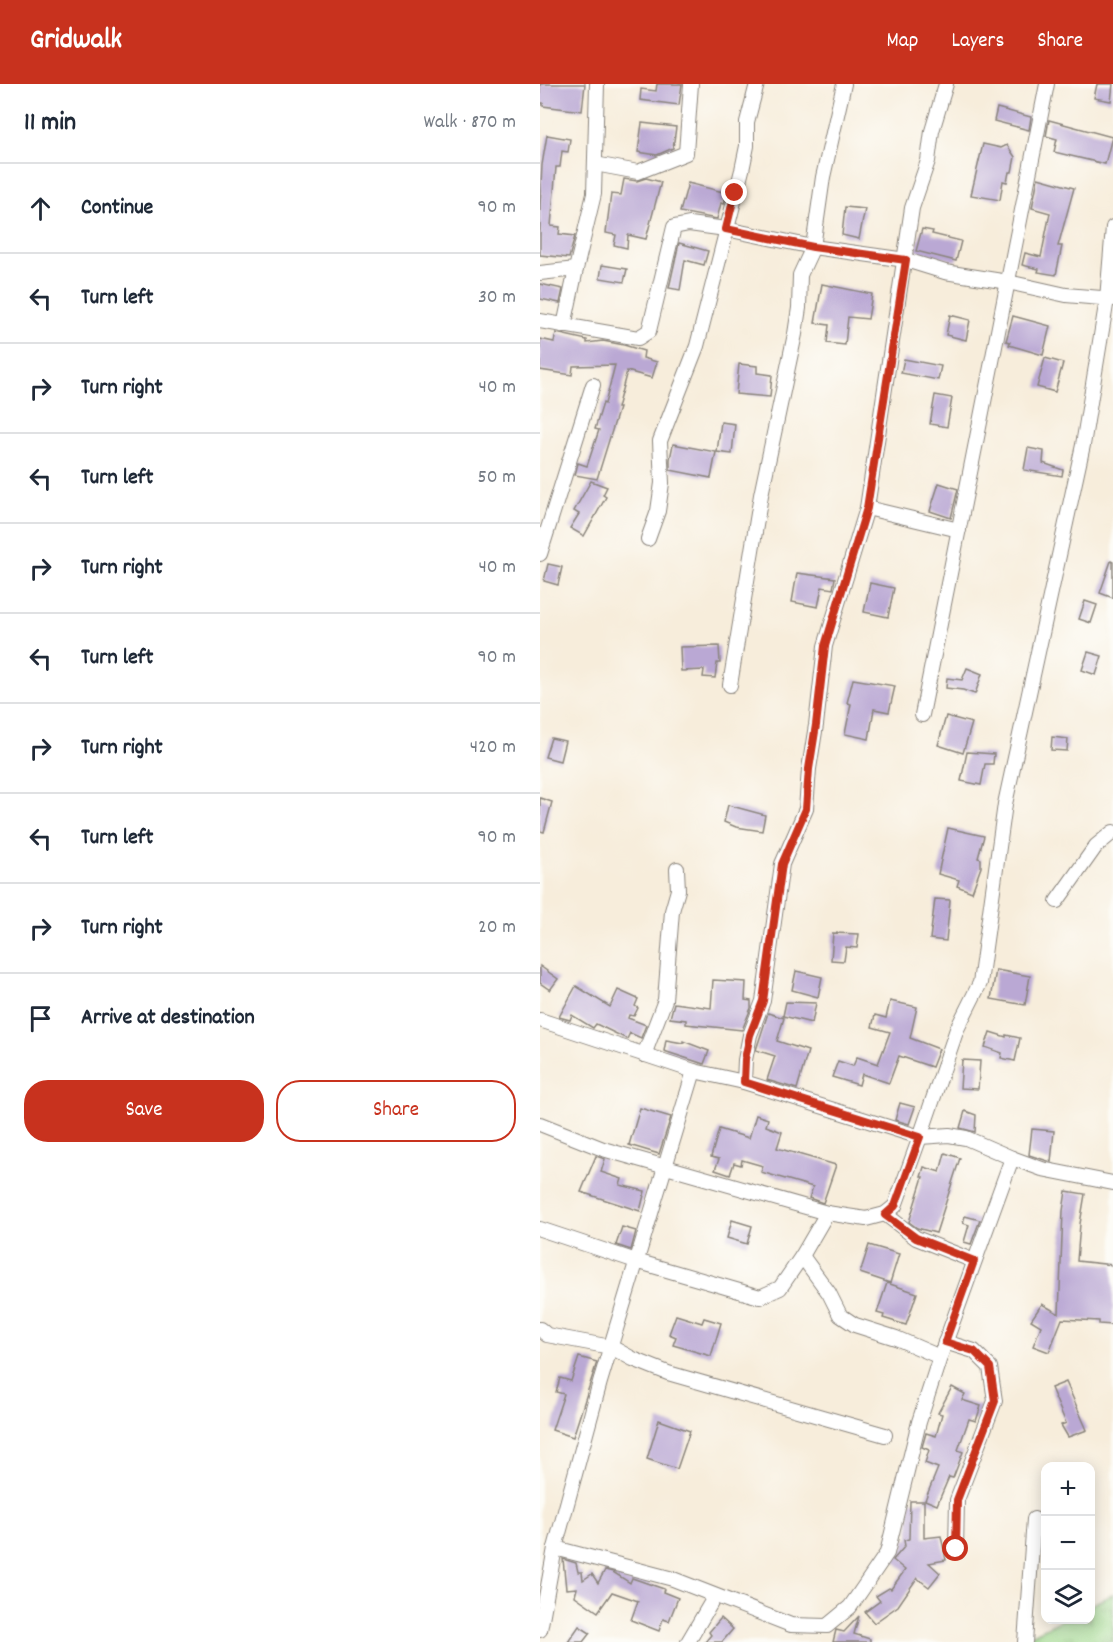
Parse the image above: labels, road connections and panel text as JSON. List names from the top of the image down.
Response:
{
  "page": {
    "header": "Gridwalk",
    "nav": ["Map", "Layers", "Share"],
    "heading": ["11 min", "Walk · 870 m"],
    "list": [
      ["Continue", "90 m"],
      ["Turn left", "30 m"],
      ["Turn right", "40 m"],
      ["Turn left", "50 m"],
      ["Turn right", "40 m"],
      ["Turn left", "90 m"],
      ["Turn right", "420 m"],
      ["Turn left", "90 m"],
      ["Turn right", "20 m"],
      "Arrive at destination"
    ],
    "buttons": ["Save", "Share"],
    "map_buttons": ["+", "−"]
  }
}
